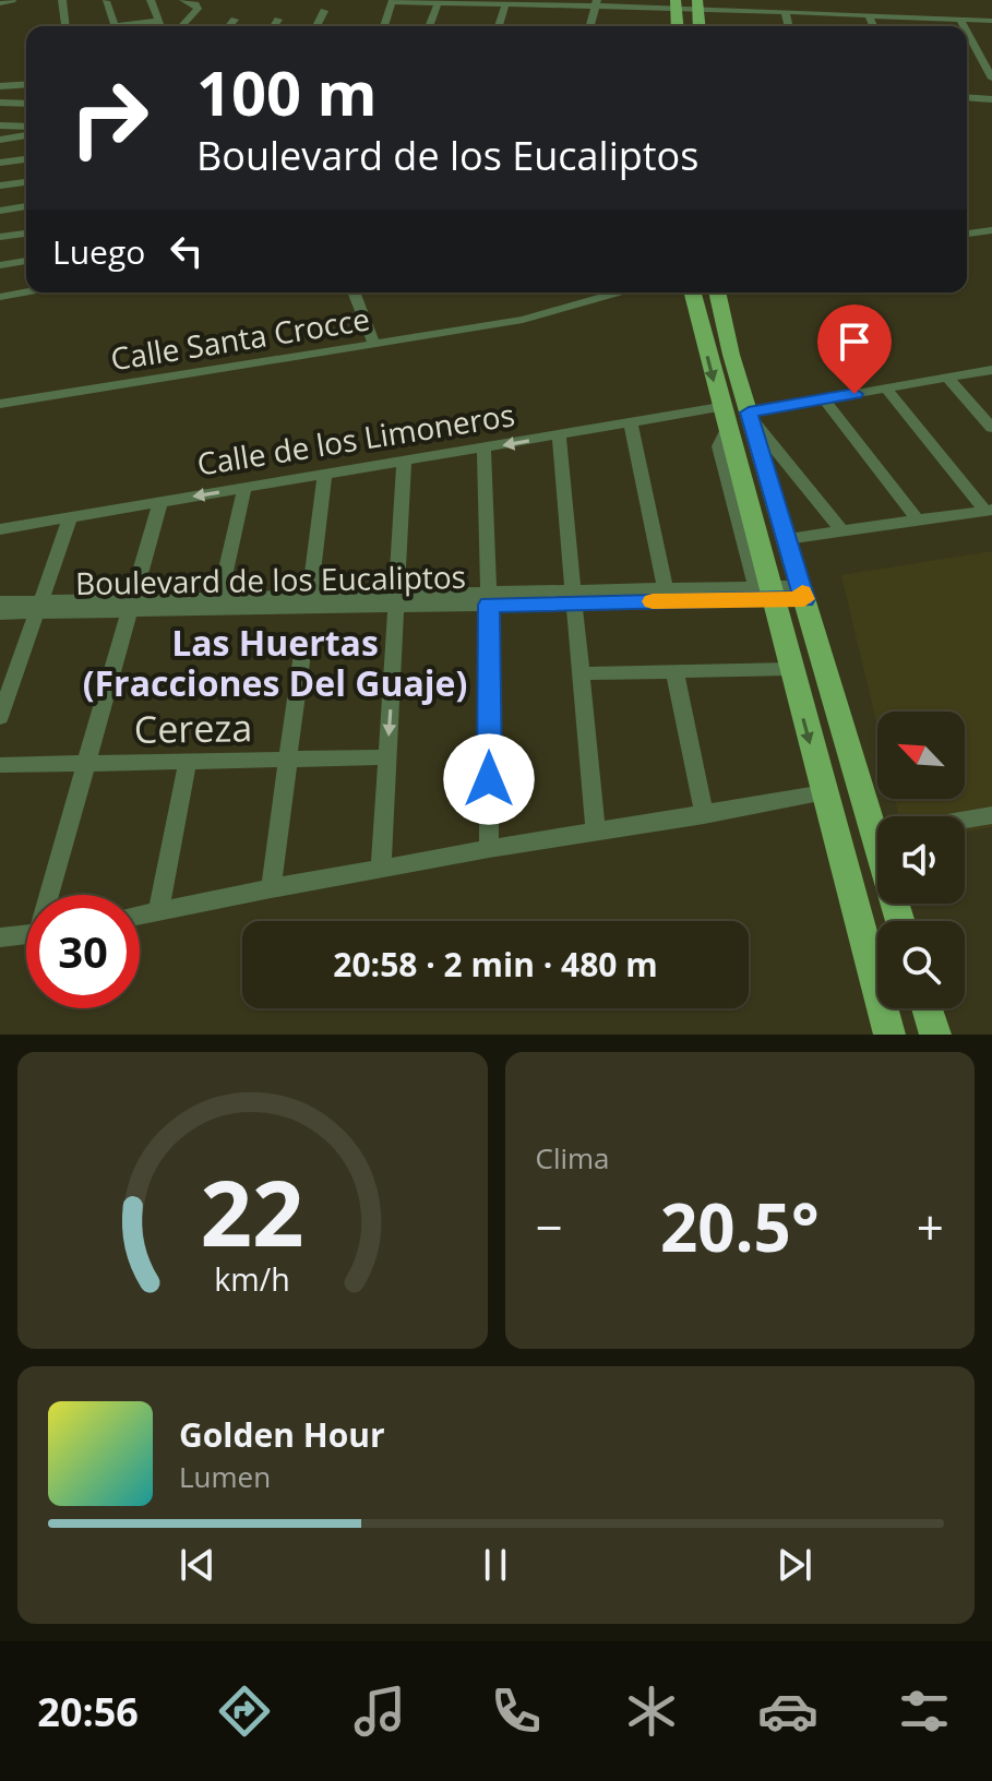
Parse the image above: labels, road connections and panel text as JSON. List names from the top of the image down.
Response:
{
  "streets": {
    "street": [
      "Calle Santa Crocce",
      "Calle de los Limoneros",
      "Boulevard de los Eucaliptos",
      "Cereza"
    ]
  },
  "districts": ["Las Huertas (Fracciones Del Guaje)"],
  "north": "top left",
  "page": {
    "turn": ["100 m", "Boulevard de los Eucaliptos"],
    "then": "Luego",
    "limit": "30",
    "trip": "20:58 · 2 min · 480 m",
    "tile": "Clima",
    "heat": ["−", "20.5°", "+"],
    "song": ["Golden Hour", "Lumen"],
    "tabs": "20:56",
    "gauge": ["22", "km/h"]
  }
}
